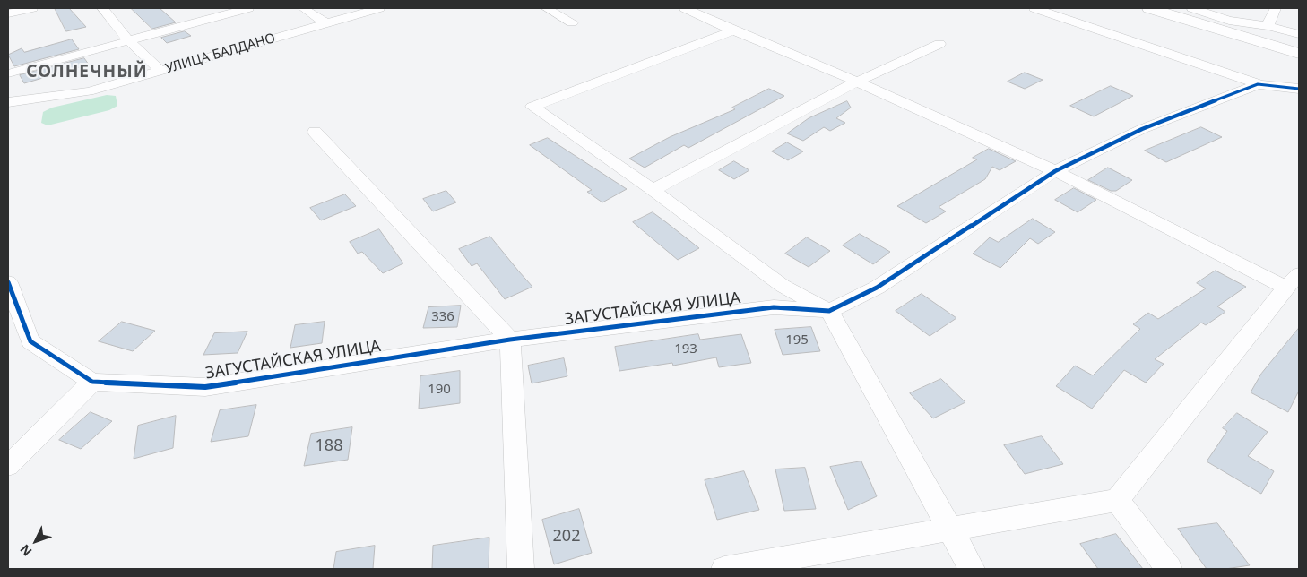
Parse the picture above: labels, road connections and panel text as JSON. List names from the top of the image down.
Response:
{
  "streets": {
    "street": ["УЛИЦА БАЛДАНО", "ЗАГУСТАЙСКАЯ УЛИЦА"]
  },
  "districts": ["СОЛНЕЧНЫЙ"],
  "house_numbers": [
    "336",
    "195",
    "193",
    "190",
    "188",
    "202"
  ],
  "north": "bottom left"
}
